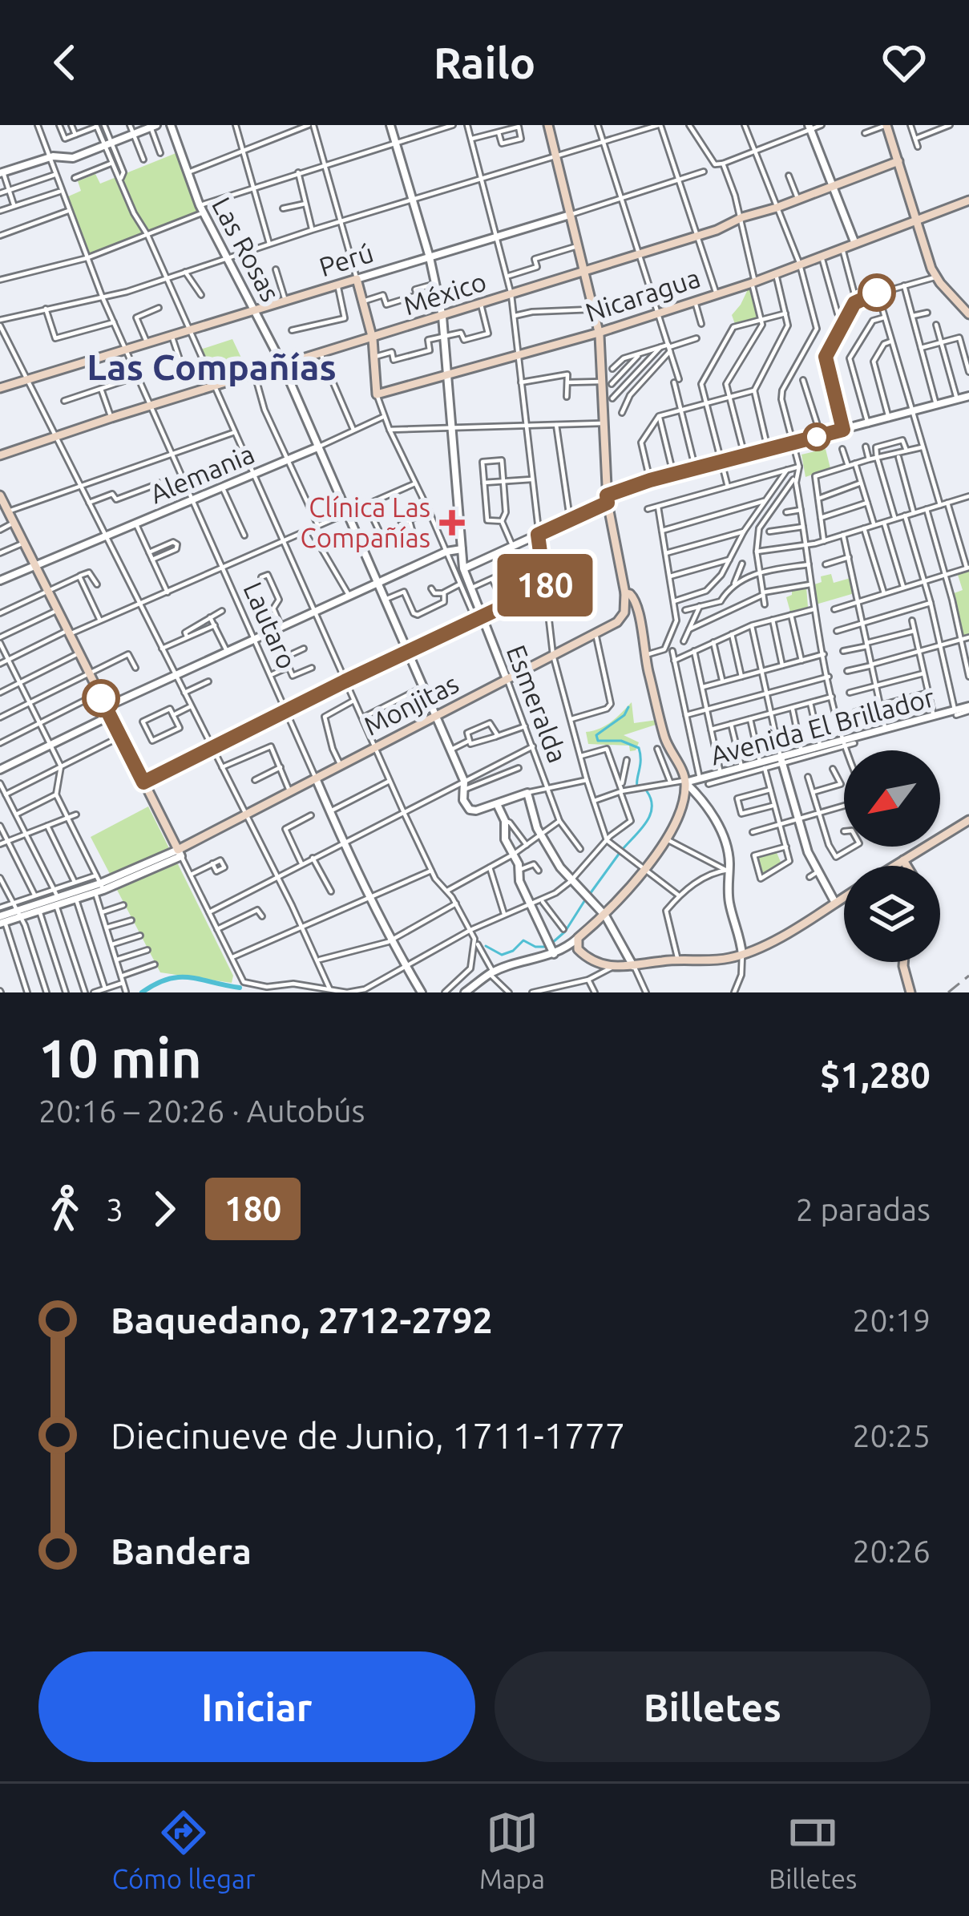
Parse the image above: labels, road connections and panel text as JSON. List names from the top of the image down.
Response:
{
  "streets": {
    "main road": [
      "Perú",
      "México",
      "Nicaragua",
      "Monjitas"
    ],
    "street": [
      "Las Rosas",
      "Alemania",
      "Lautaro",
      "Esmeralda",
      "Avenida El Brillador"
    ]
  },
  "crossings": [
    ["Las Rosas", "Perú"],
    ["Las Rosas", "México"],
    ["Las Rosas", "Alemania"],
    ["Las Rosas", "Monjitas"],
    ["Perú", "Lautaro"],
    ["Perú", "Esmeralda"],
    ["México", "Lautaro"],
    ["México", "Esmeralda"],
    ["Nicaragua", "Esmeralda"],
    ["Alemania", "Lautaro"],
    ["Lautaro", "Monjitas"],
    ["Esmeralda", "Monjitas"]
  ],
  "districts": ["Las Compañías"],
  "places": {
    "health": ["Clínica Las Compañías"]
  },
  "lines": ["bus line 180"],
  "north": "bottom left",
  "page": {
    "header": "Railo",
    "on_map": "180",
    "heading": ["10 min", "20:16 – 20:26 · Autobús", "$1,280"],
    "legs": ["3", "180", "2 paradas"],
    "list": [
      {
        "name": "Baquedano, 2712-2792",
        "value": "20:19"
      },
      {
        "name": "Diecinueve de Junio, 1711-1777",
        "value": "20:25"
      },
      {
        "name": "Bandera",
        "value": "20:26"
      }
    ],
    "buttons": ["Iniciar", "Billetes"],
    "tabs": ["Cómo llegar", "Mapa", "Billetes"]
  }
}
